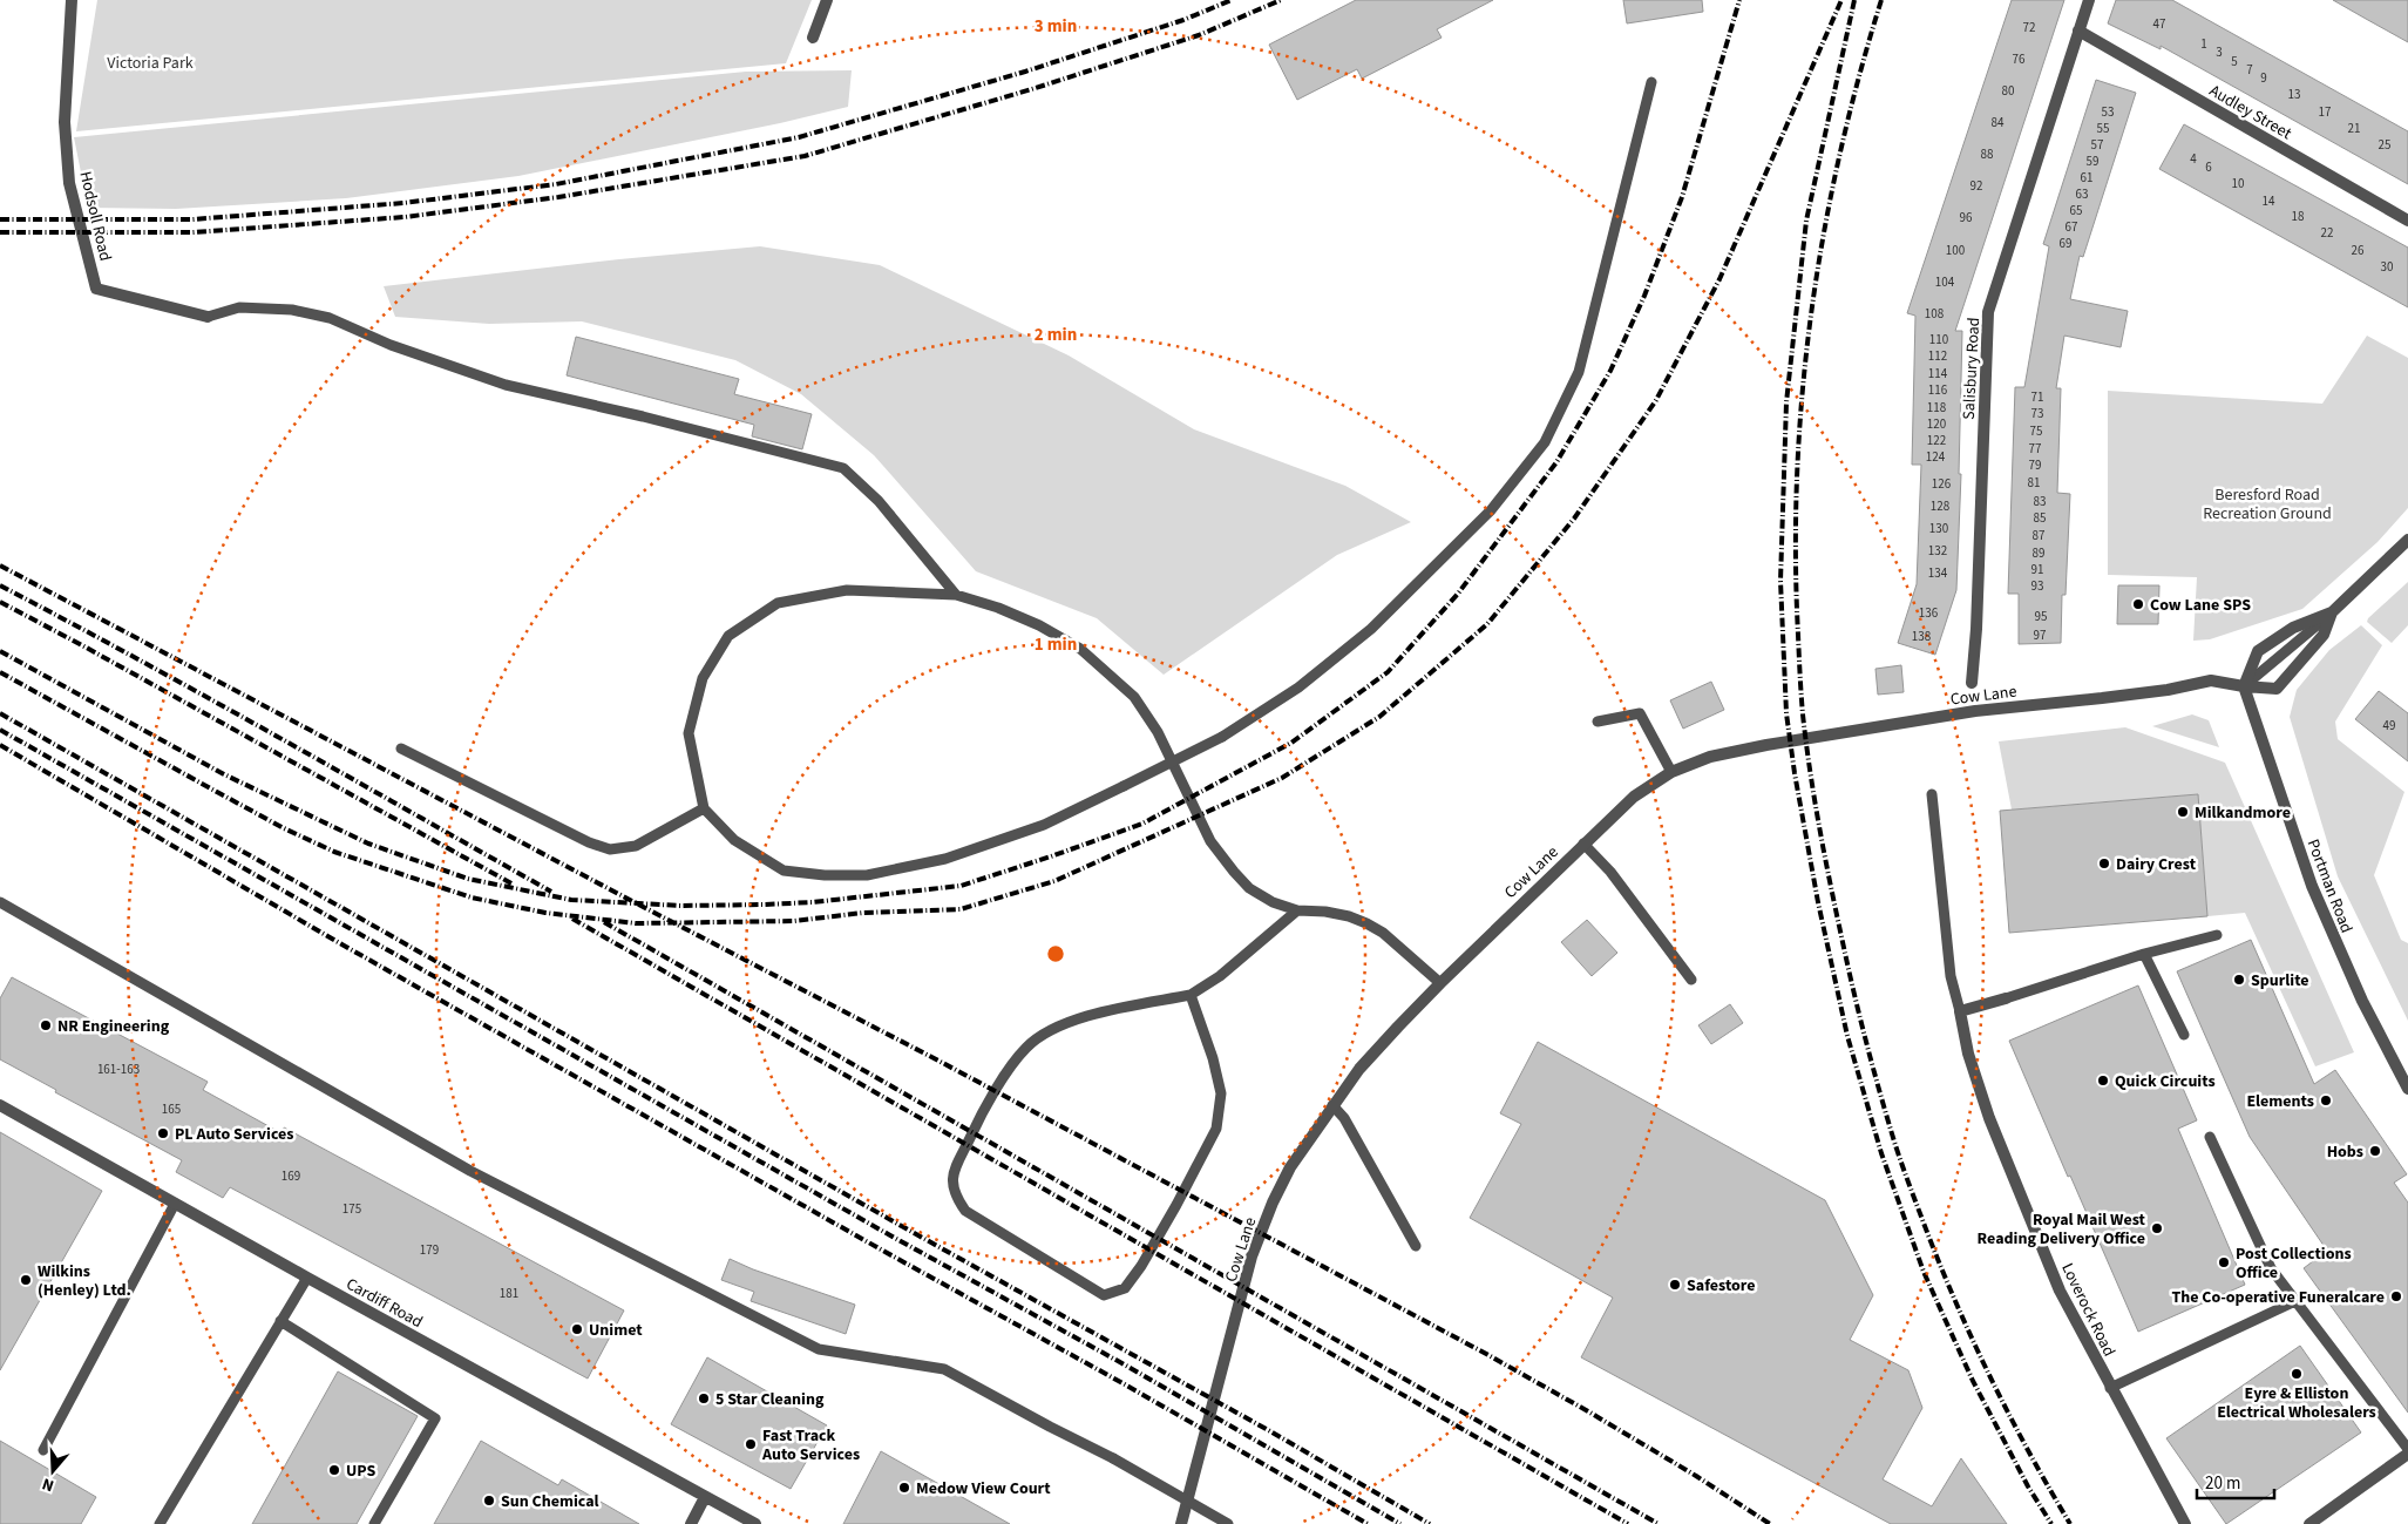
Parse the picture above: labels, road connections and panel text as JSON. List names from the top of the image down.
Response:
{
  "streets": {
    "street": [
      "Audley Street",
      "Hodsoll Road",
      "Salisbury Road",
      "Cow Lane",
      "Portman Road",
      "Cardiff Road",
      "Loverock Road"
    ]
  },
  "crossings": [
    ["Audley Street", "Salisbury Road"],
    ["Cow Lane", "Portman Road"]
  ],
  "parks": ["Victoria Park", "Beresford Road Recreation Ground"],
  "places": [
    "Cow Lane SPS",
    "Milkandmore",
    "Dairy Crest",
    "Spurlite",
    "NR Engineering",
    "Quick Circuits",
    "Elements",
    "PL Auto Services",
    "Hobs",
    "Royal Mail West Reading Delivery Office",
    "Post Collections Office",
    "Wilkins (Henley) Ltd.",
    "Safestore",
    "The Co-operative Funeralcare",
    "Unimet",
    "Eyre & Elliston Electrical Wholesalers",
    "5 Star Cleaning",
    "Fast Track Auto Services",
    "UPS",
    "Medow View Court",
    "Sun Chemical"
  ],
  "house_numbers": [
    "47",
    "72",
    "1",
    "3",
    "76",
    "5",
    "7",
    "9",
    "80",
    "13",
    "53",
    "17",
    "84",
    "55",
    "21",
    "57",
    "25",
    "88",
    "4",
    "59",
    "6",
    "61",
    "10",
    "92",
    "63",
    "14",
    "65",
    "18",
    "96",
    "67",
    "22",
    "69",
    "100",
    "26",
    "30",
    "104",
    "108",
    "110",
    "112",
    "114",
    "116",
    "71",
    "118",
    "73",
    "120",
    "75",
    "122",
    "77",
    "124",
    "79",
    "81",
    "126",
    "83",
    "128",
    "85",
    "130",
    "87",
    "132",
    "89",
    "91",
    "134",
    "93",
    "136",
    "95",
    "97",
    "138",
    "49",
    "161-163",
    "165",
    "169",
    "175",
    "179",
    "181"
  ],
  "scale_bar": "20 m",
  "north": "bottom",
  "rings": ["3 min", "2 min", "1 min"]
}
